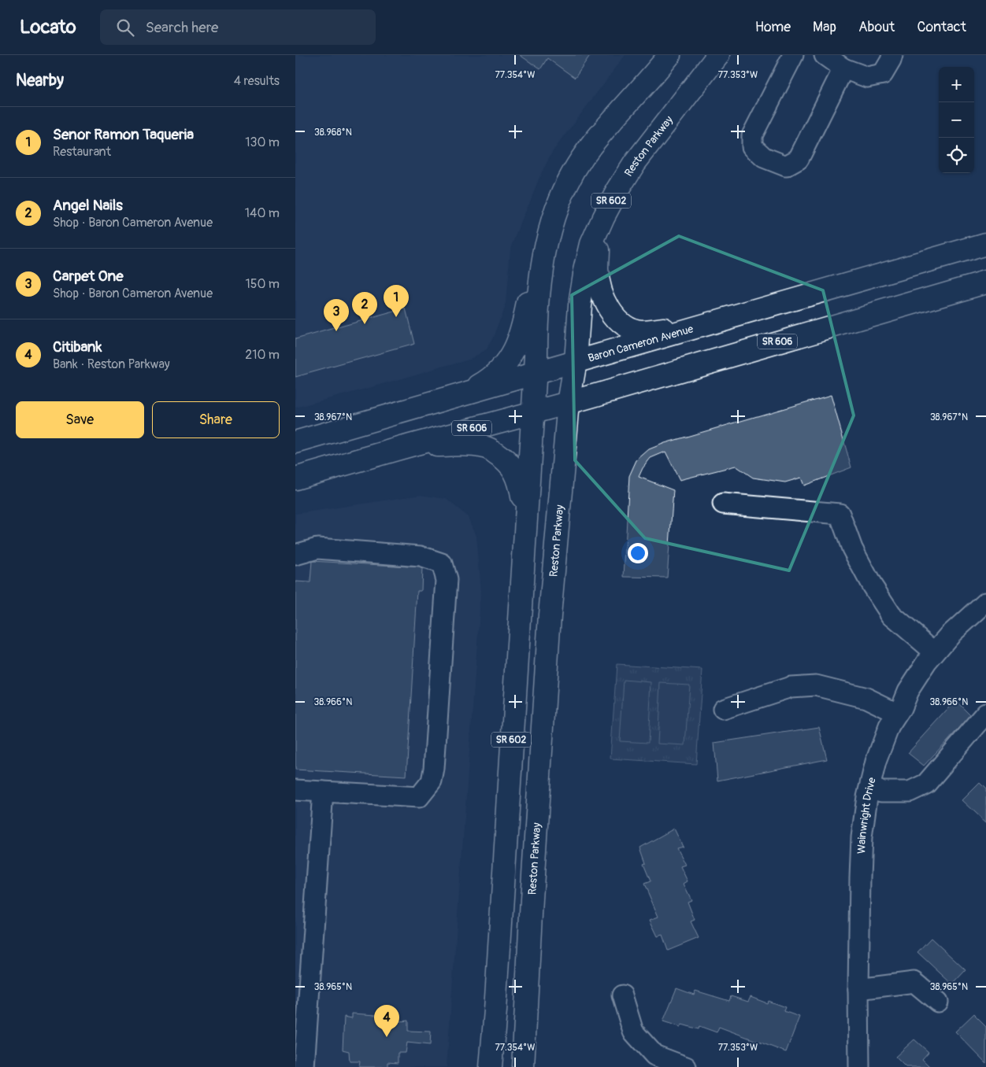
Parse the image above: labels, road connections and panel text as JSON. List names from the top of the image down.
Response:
{
  "streets": {
    "main road": [
      "Reston Parkway",
      "SR 602",
      "SR 606",
      "Baron Cameron Avenue"
    ],
    "street": ["Wainwright Drive"]
  },
  "crossings": [
    ["Reston Parkway", "SR 606"],
    ["Reston Parkway", "Baron Cameron Avenue"],
    ["SR 602", "SR 606"],
    ["SR 602", "Baron Cameron Avenue"]
  ],
  "page": {
    "header": "Locato",
    "search": "Search here",
    "nav": [
      "Home",
      "Map",
      "About",
      "Contact"
    ],
    "heading": ["Nearby", "4 results"],
    "map_buttons": ["+", "−"],
    "list": [
      {
        "mark": "1",
        "name": "Senor Ramon Taqueria",
        "note": "Restaurant",
        "value": "130 m"
      },
      {
        "mark": "2",
        "name": "Angel Nails",
        "note": "Shop · Baron Cameron Avenue",
        "value": "140 m"
      },
      {
        "mark": "3",
        "name": "Carpet One",
        "note": "Shop · Baron Cameron Avenue",
        "value": "150 m"
      },
      {
        "mark": "4",
        "name": "Citibank",
        "note": "Bank · Reston Parkway",
        "value": "210 m"
      }
    ],
    "pins": [
      "1",
      "2",
      "3",
      "4"
    ],
    "buttons": ["Save", "Share"]
  },
  "coordinates": [
    "77.354°W",
    "77.353°W",
    "38.968°N",
    "38.967°N",
    "38.966°N",
    "38.965°N"
  ]
}
